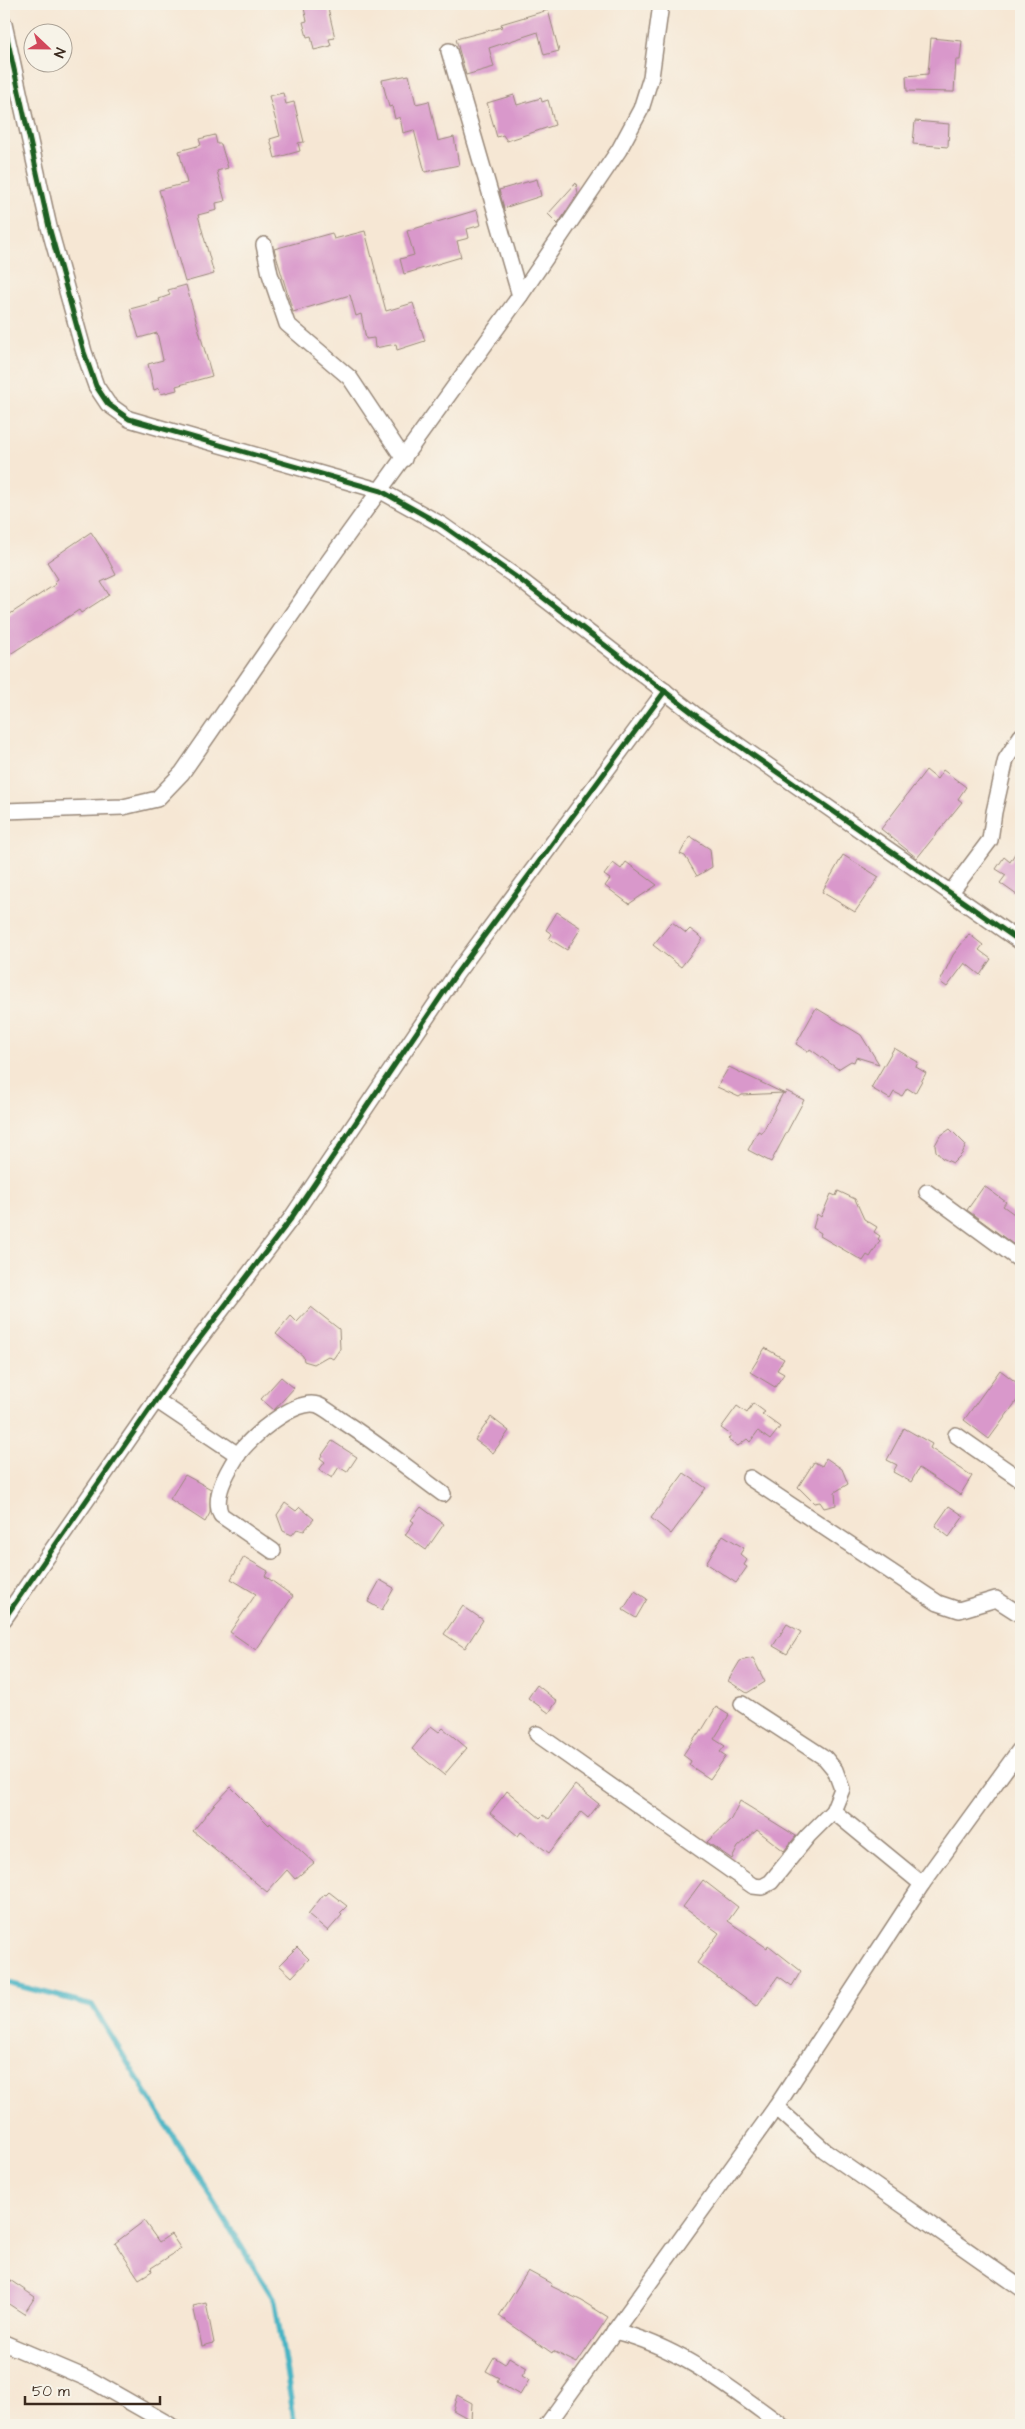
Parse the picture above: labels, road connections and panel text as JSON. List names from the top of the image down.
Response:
{
  "scale_bar": "50 m",
  "north": "right"
}
